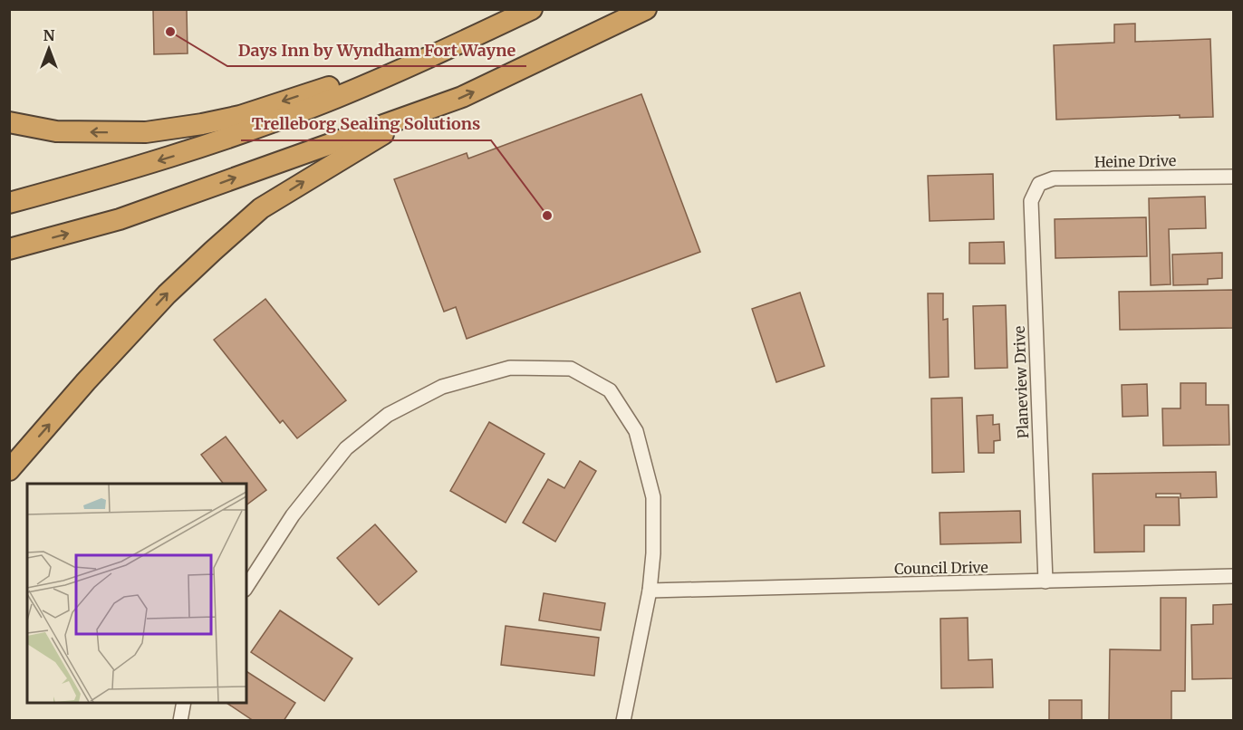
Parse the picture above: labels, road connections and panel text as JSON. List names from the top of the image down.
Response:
{
  "streets": {
    "street": ["Heine Drive", "Planeview Drive", "Council Drive"]
  },
  "crossings": [
    ["Heine Drive", "Planeview Drive"],
    ["Planeview Drive", "Council Drive"]
  ],
  "places": ["Days Inn by Wyndham Fort Wayne", "Trelleborg Sealing Solutions"],
  "north": "top"
}
